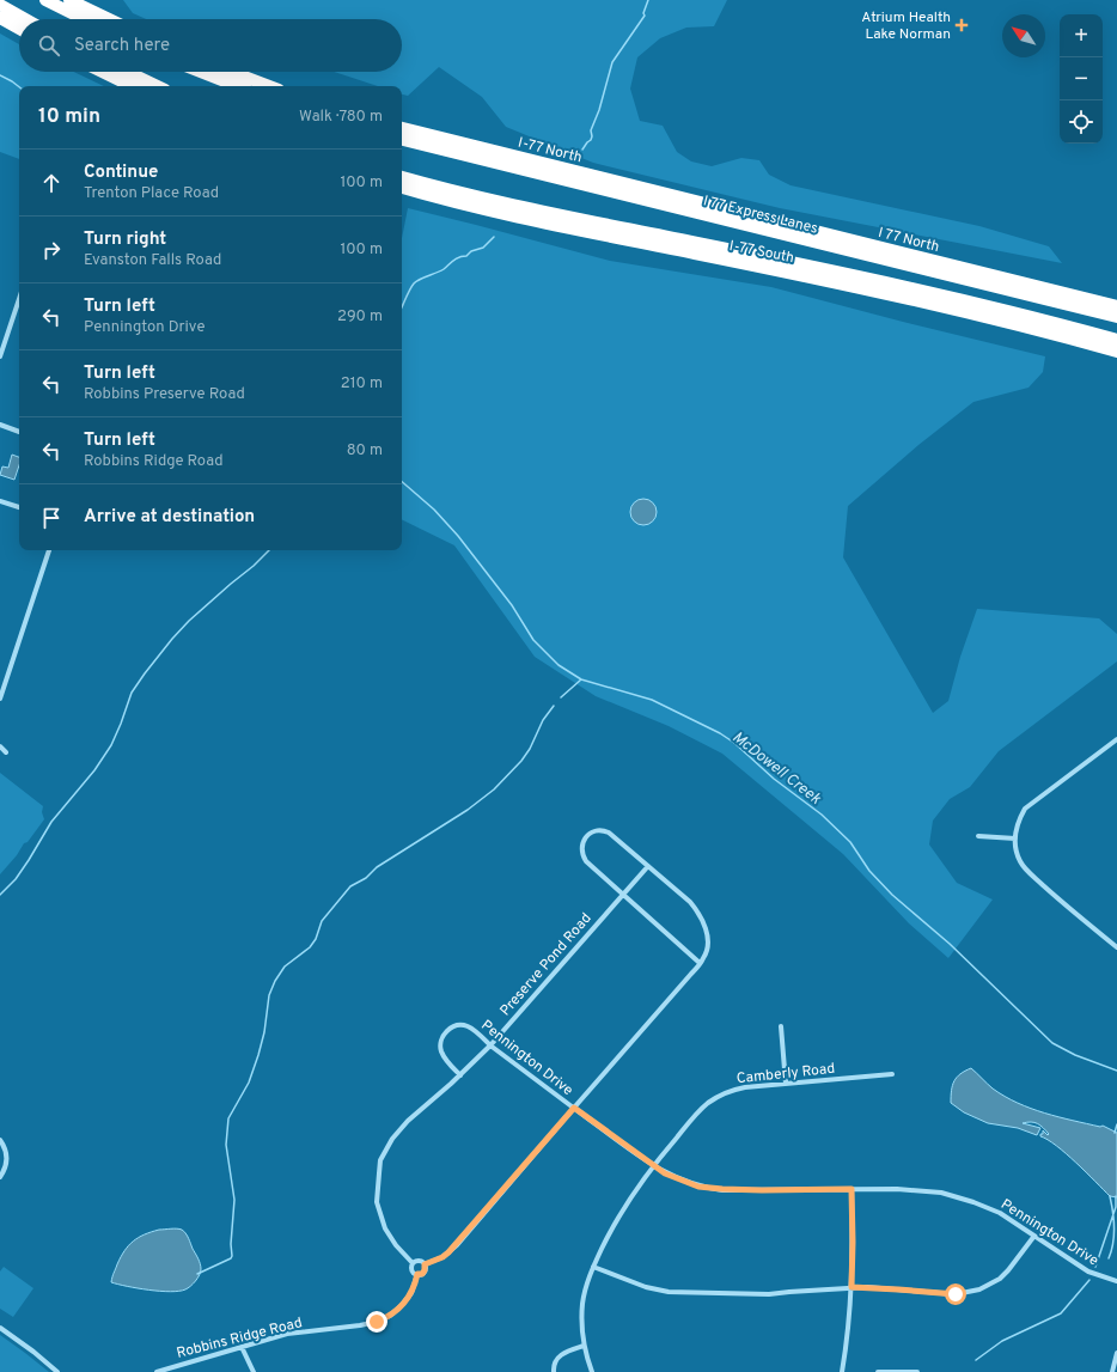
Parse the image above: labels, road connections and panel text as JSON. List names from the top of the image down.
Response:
{
  "streets": {
    "highway": [
      "I-77 North",
      "I 77 Express Lanes",
      "I 77 North",
      "I-77 South"
    ],
    "street": [
      "Preserve Pond Road",
      "Pennington Drive",
      "Camberly Road",
      "Robbins Ridge Road"
    ]
  },
  "crossings": [
    ["I-77 North", "I 77 North"],
    ["Preserve Pond Road", "Pennington Drive"],
    ["Preserve Pond Road", "Robbins Ridge Road"],
    ["Pennington Drive", "Camberly Road"]
  ],
  "water": ["McDowell Creek"],
  "places": {
    "health": ["Atrium Health Lake Norman"]
  },
  "north": "top left",
  "page": {
    "map_buttons": ["+", "−"],
    "search": "Search here",
    "heading": ["10 min", "Walk · 780 m"],
    "list": [
      ["Continue", "Trenton Place Road", "100 m"],
      ["Turn right", "Evanston Falls Road", "100 m"],
      ["Turn left", "Pennington Drive", "290 m"],
      ["Turn left", "Robbins Preserve Road", "210 m"],
      ["Turn left", "Robbins Ridge Road", "80 m"],
      "Arrive at destination"
    ]
  }
}
